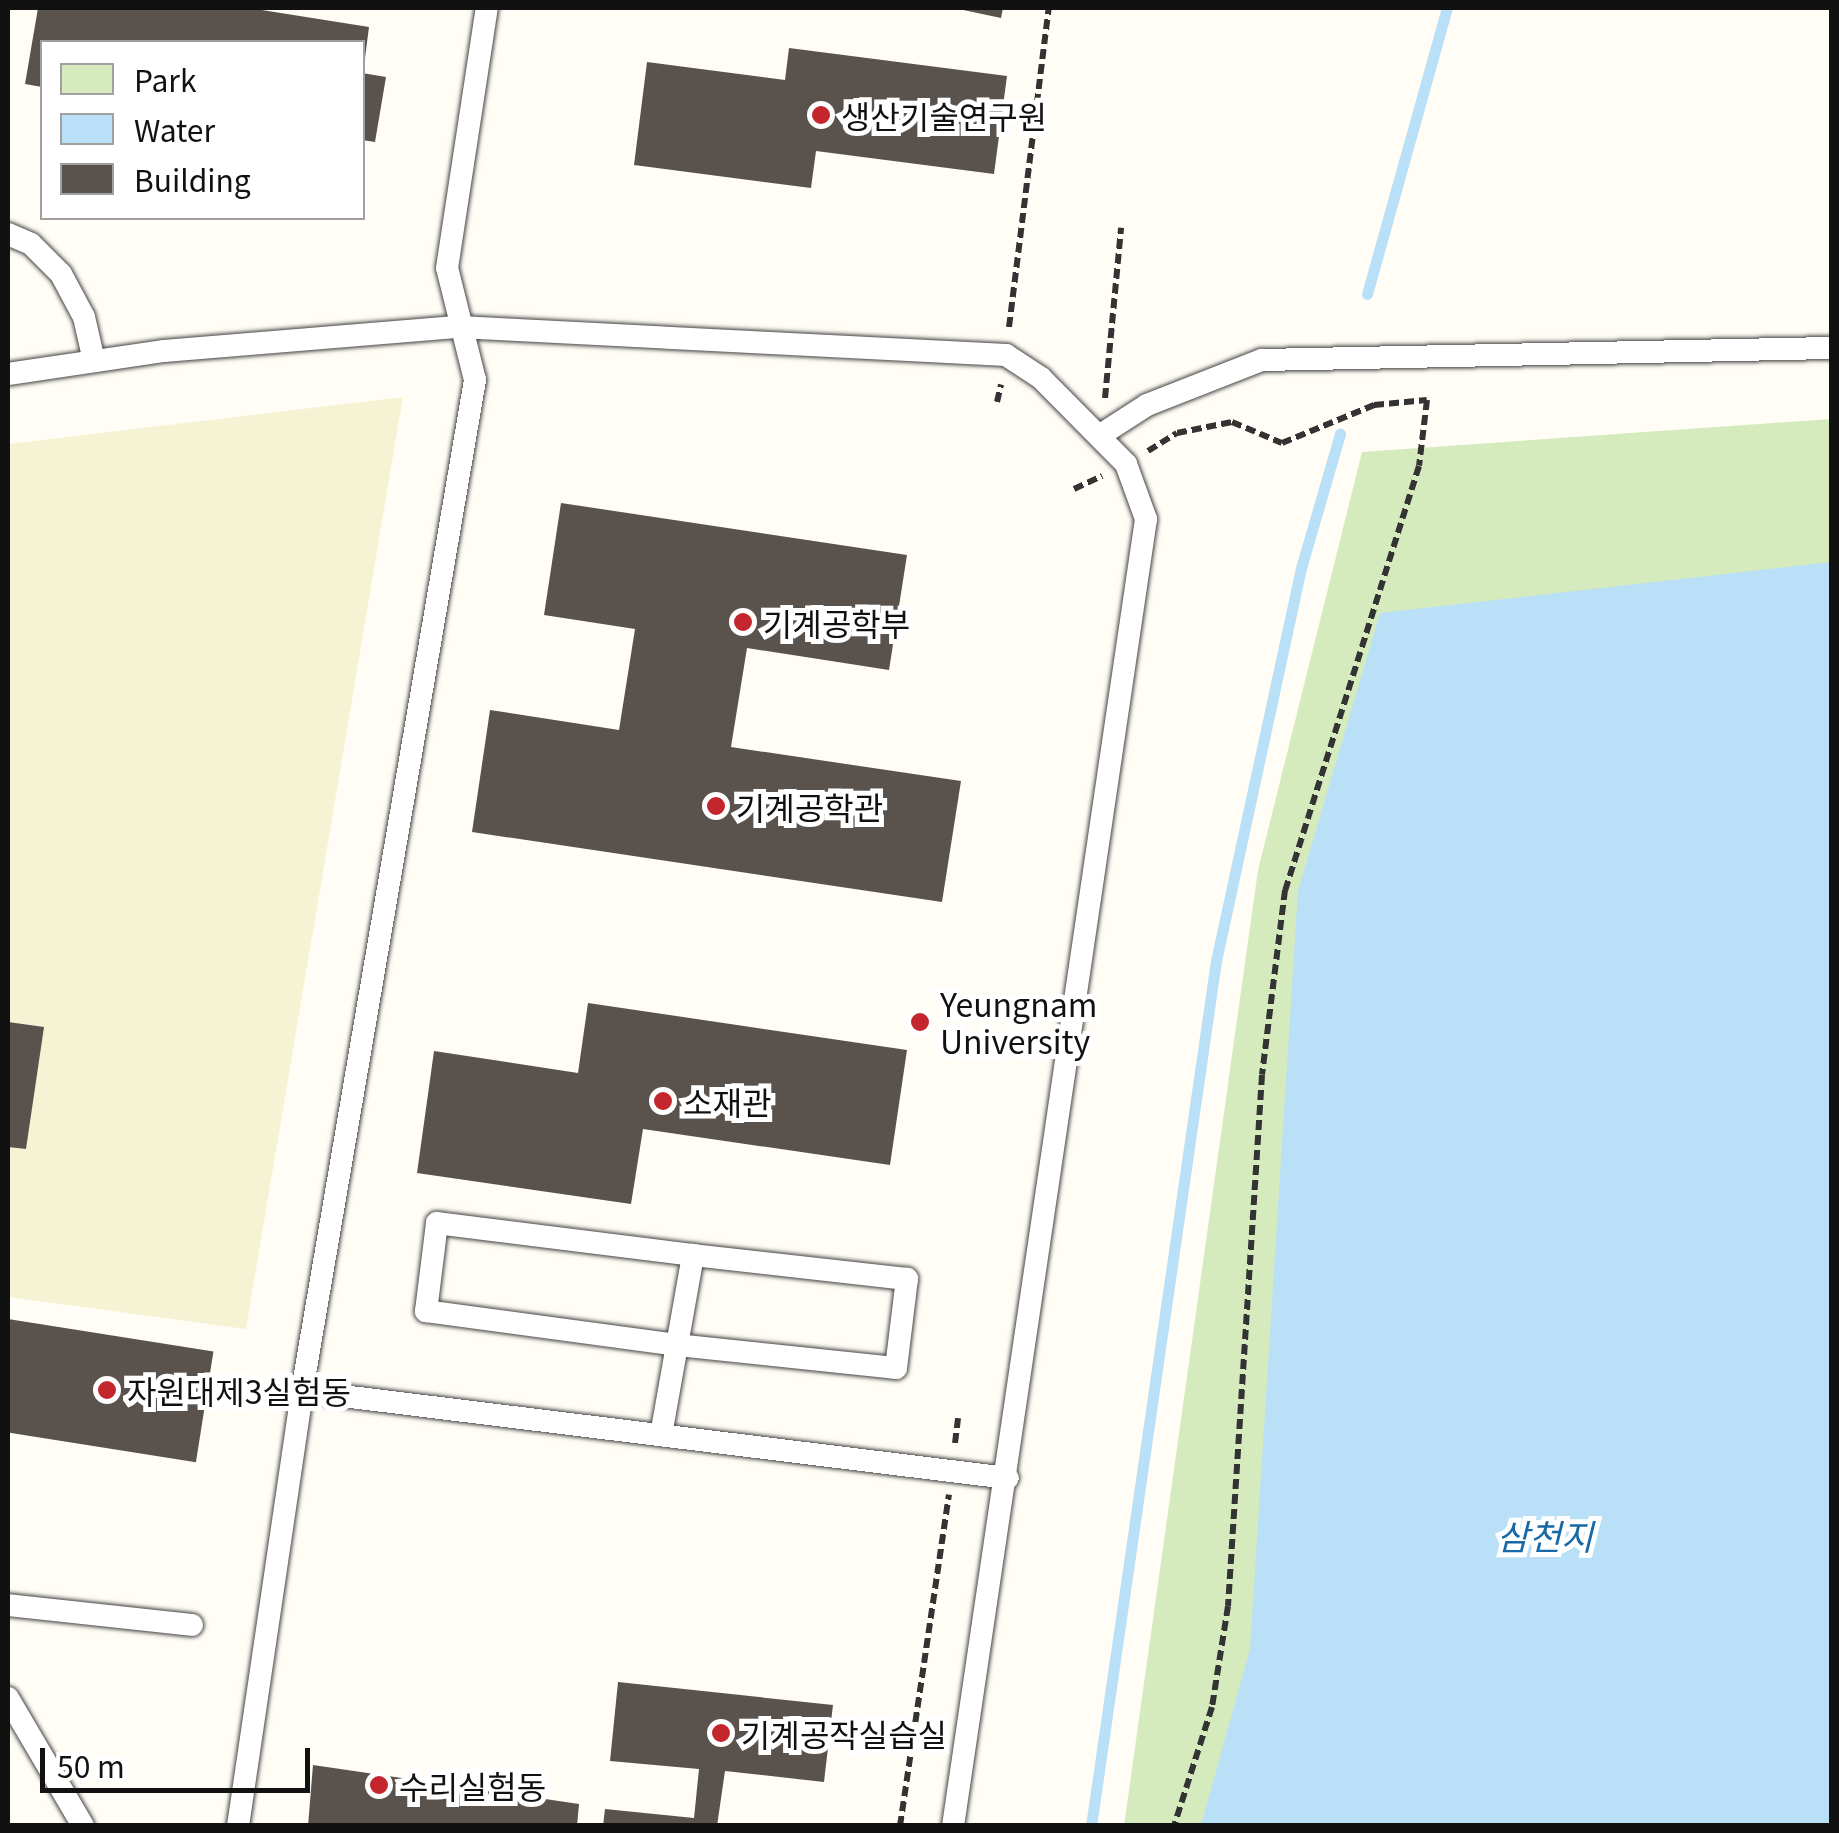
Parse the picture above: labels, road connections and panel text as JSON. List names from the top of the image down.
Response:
{
  "water": ["삼천지"],
  "places": [
    "생산기술연구원",
    "기계공학부",
    "기계공학관",
    "Yeungnam University",
    "소재관",
    "자원대제3실험동",
    "기계공작실습실",
    "수리실험동"
  ],
  "legend": ["Park", "Water", "Building"],
  "scale_bar": "50 m"
}
